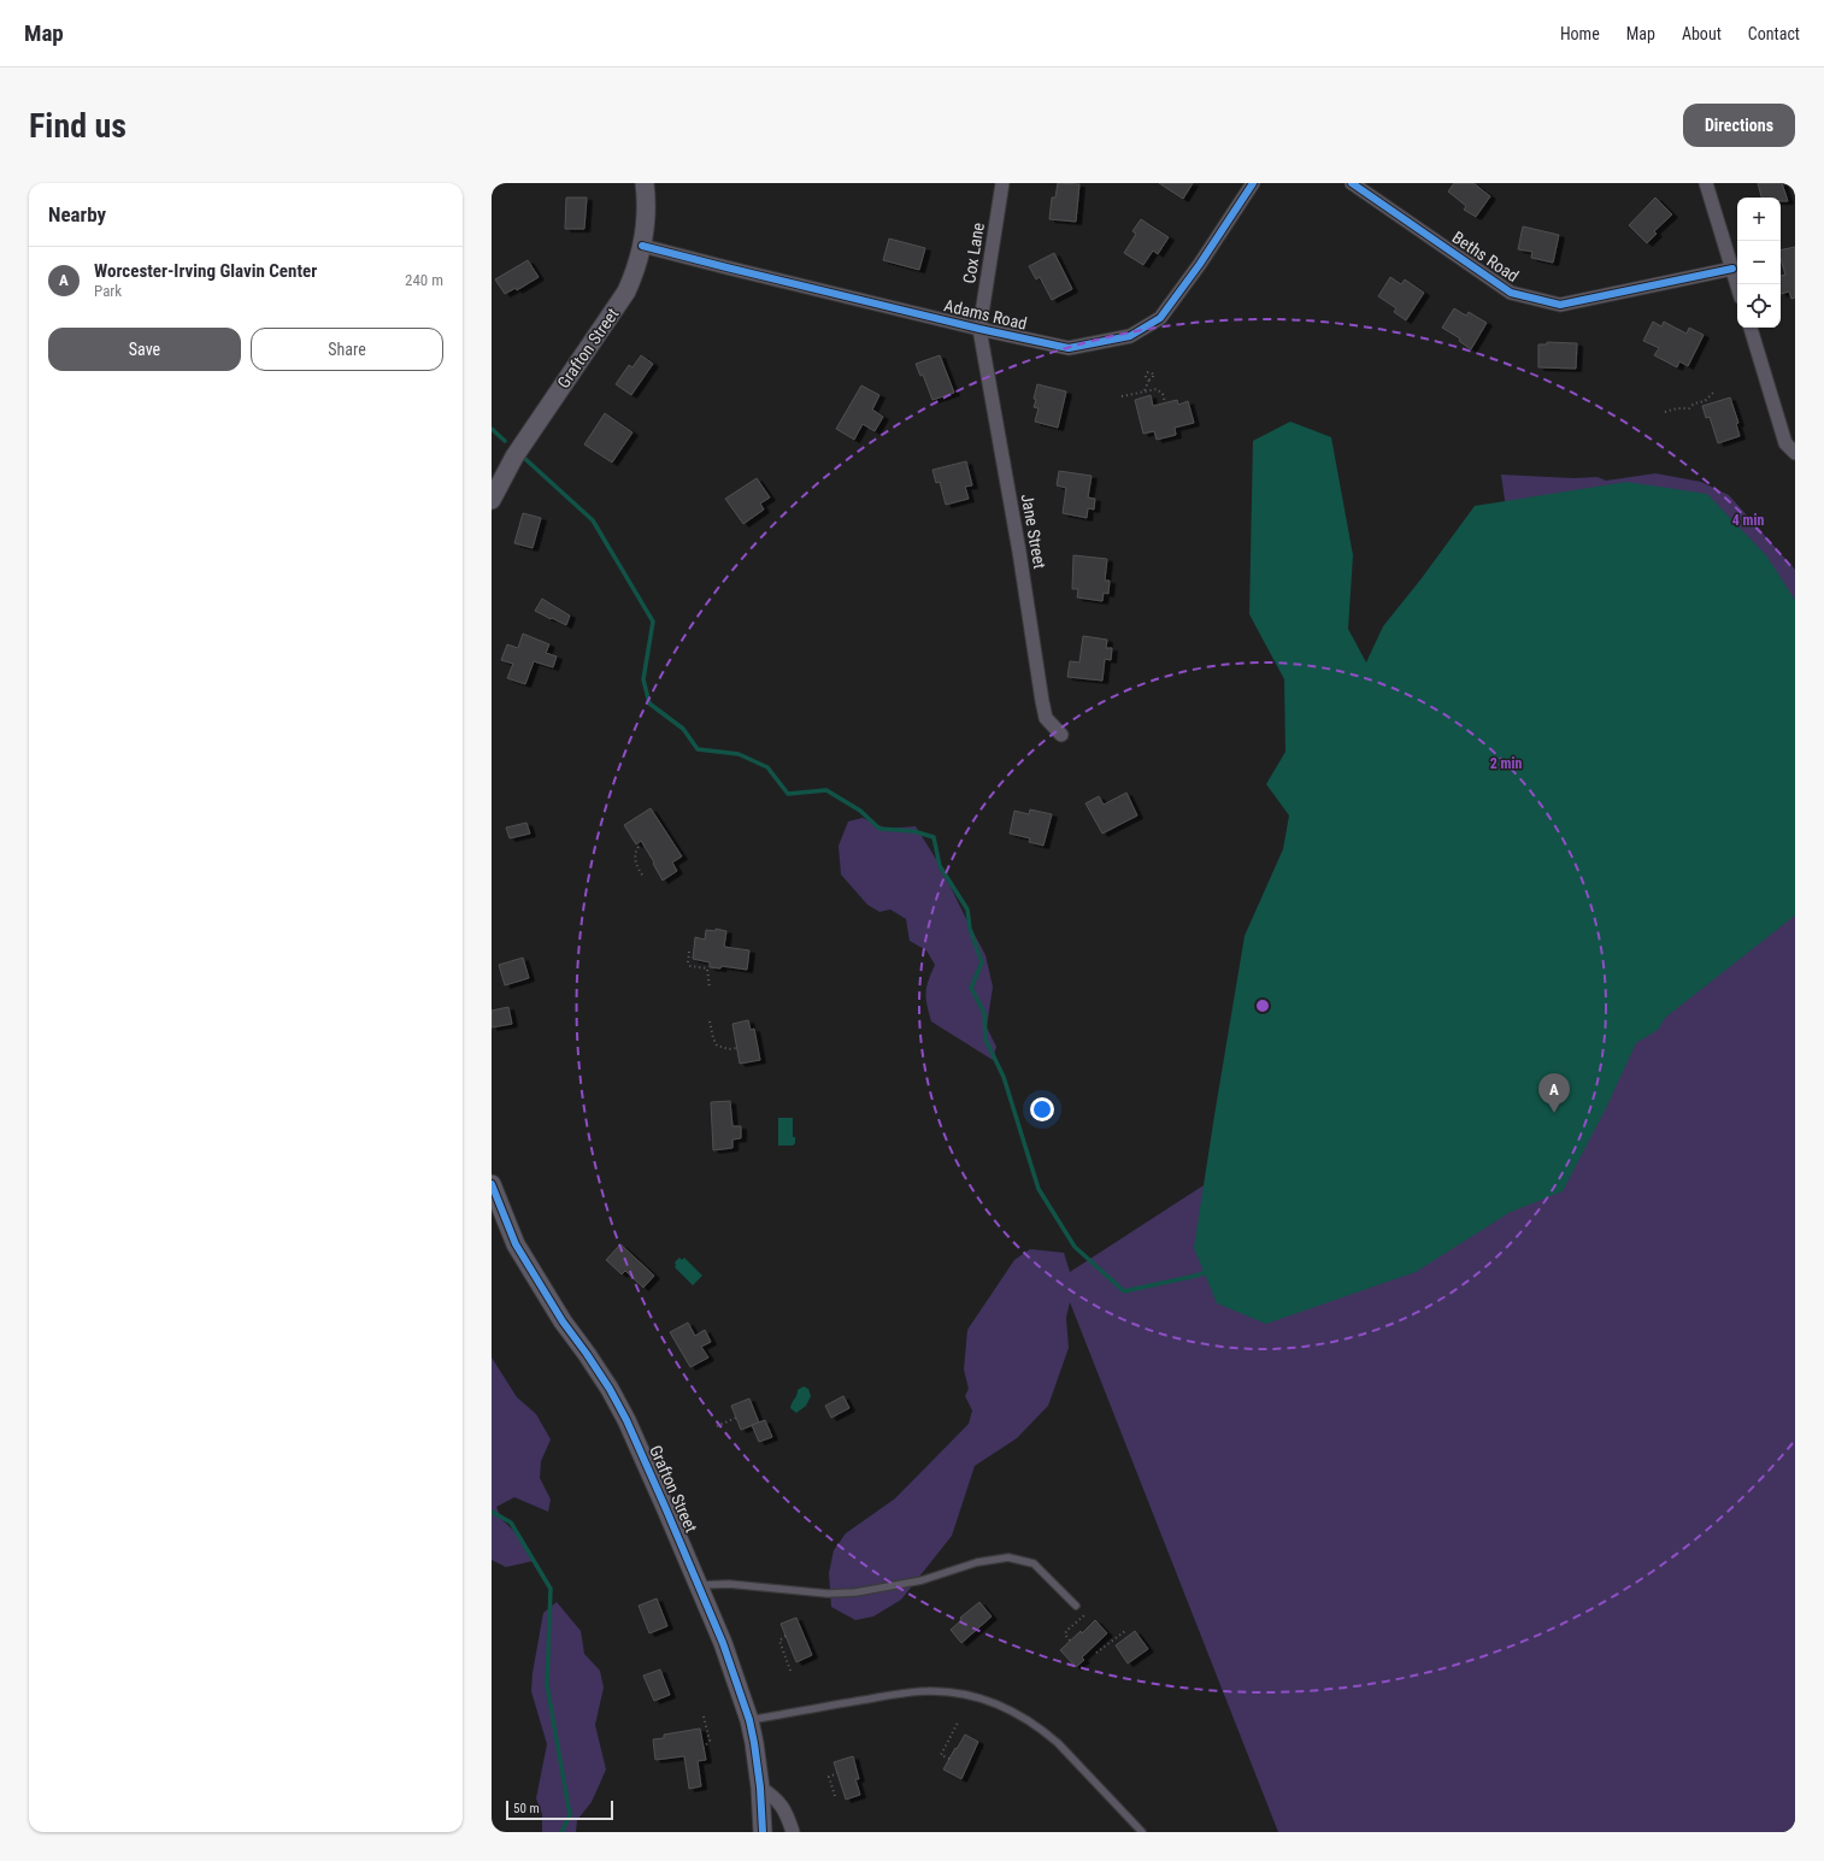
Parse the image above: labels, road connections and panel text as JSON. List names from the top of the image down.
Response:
{
  "streets": {
    "street": [
      "Cox Lane",
      "Beths Road",
      "Adams Road",
      "Grafton Street",
      "Jane Street"
    ]
  },
  "crossings": [
    ["Cox Lane", "Adams Road"],
    ["Cox Lane", "Jane Street"],
    ["Adams Road", "Grafton Street"],
    ["Adams Road", "Jane Street"]
  ],
  "scale_bar": "50 m",
  "page": {
    "header": "Map",
    "nav": [
      "Home",
      "Map",
      "About",
      "Contact"
    ],
    "buttons": [
      "Directions",
      ["Save", "Share"]
    ],
    "title": "Find us",
    "heading": "Nearby",
    "map_buttons": ["+", "−"],
    "list": [
      {
        "mark": "A",
        "name": "Worcester-Irving Glavin Center",
        "note": "Park",
        "value": "240 m"
      }
    ],
    "pins": "A",
    "scale": "50 m"
  },
  "rings": ["4 min", "2 min"]
}
